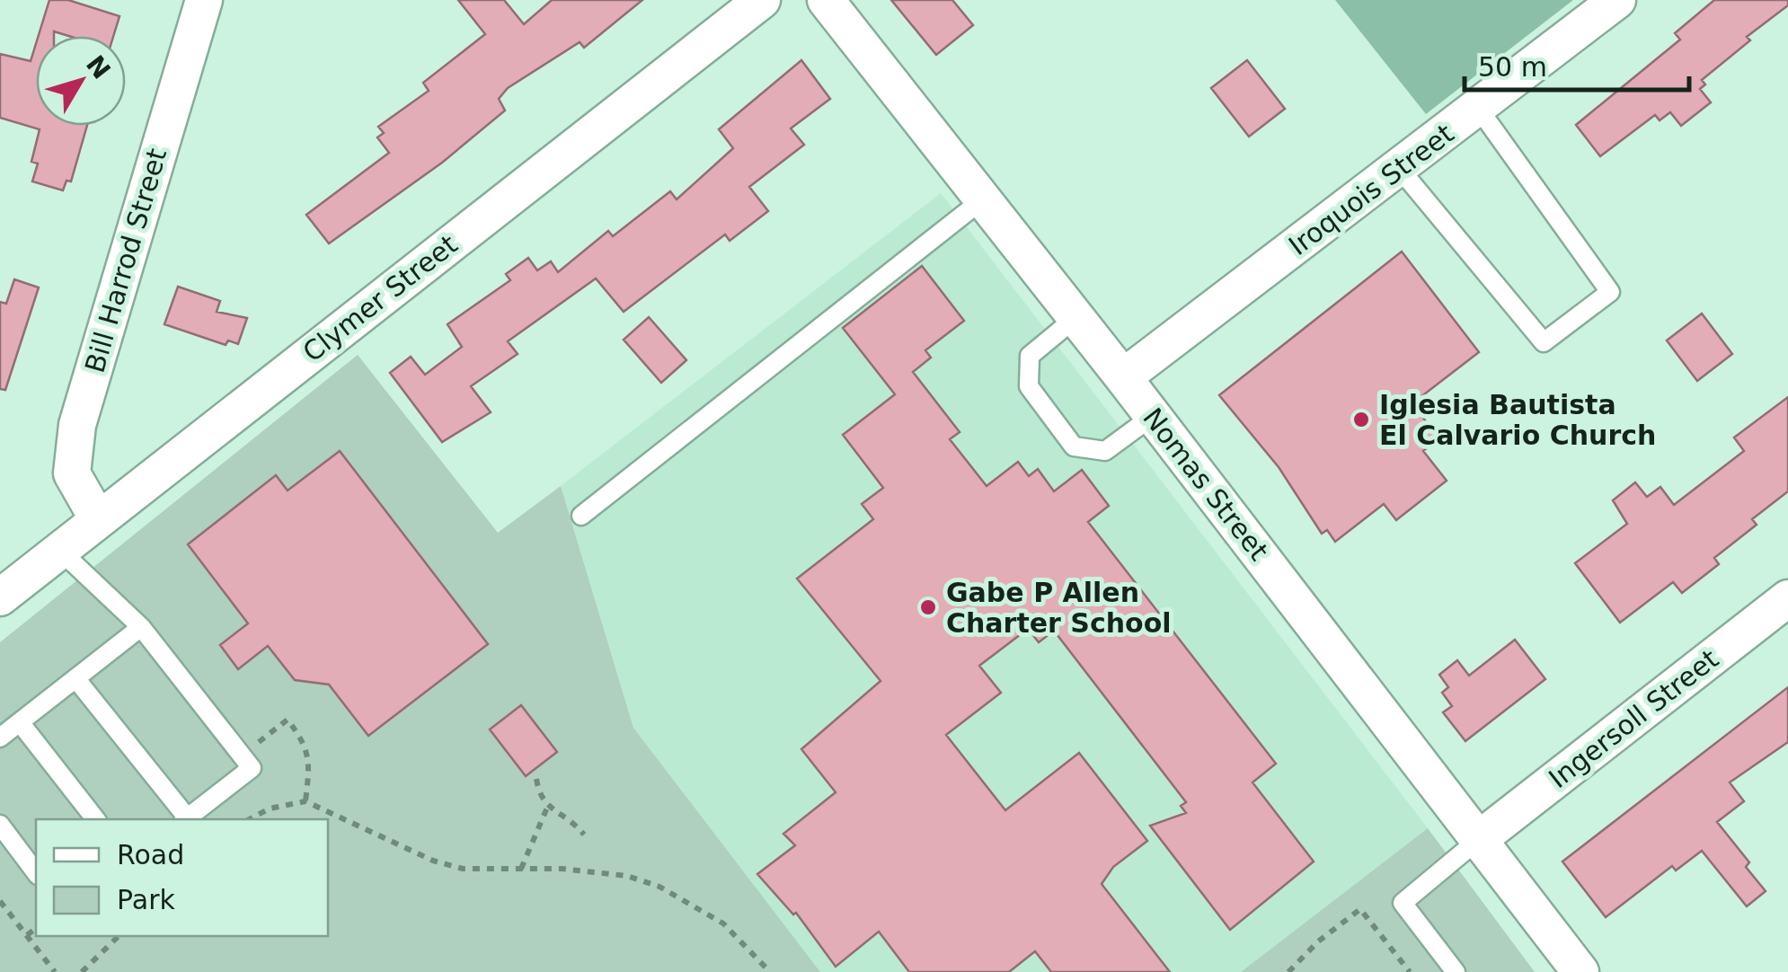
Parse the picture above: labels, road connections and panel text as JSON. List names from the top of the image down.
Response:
{
  "streets": {
    "street": [
      "Iroquois Street",
      "Bill Harrod Street",
      "Clymer Street",
      "Nomas Street",
      "Ingersoll Street"
    ]
  },
  "crossings": [
    ["Iroquois Street", "Nomas Street"],
    ["Bill Harrod Street", "Clymer Street"],
    ["Nomas Street", "Ingersoll Street"]
  ],
  "places": ["Iglesia Bautista El Calvario Church", "Gabe P Allen Charter School"],
  "legend": ["Road", "Park"],
  "scale_bar": "50 m",
  "north": "top right"
}
